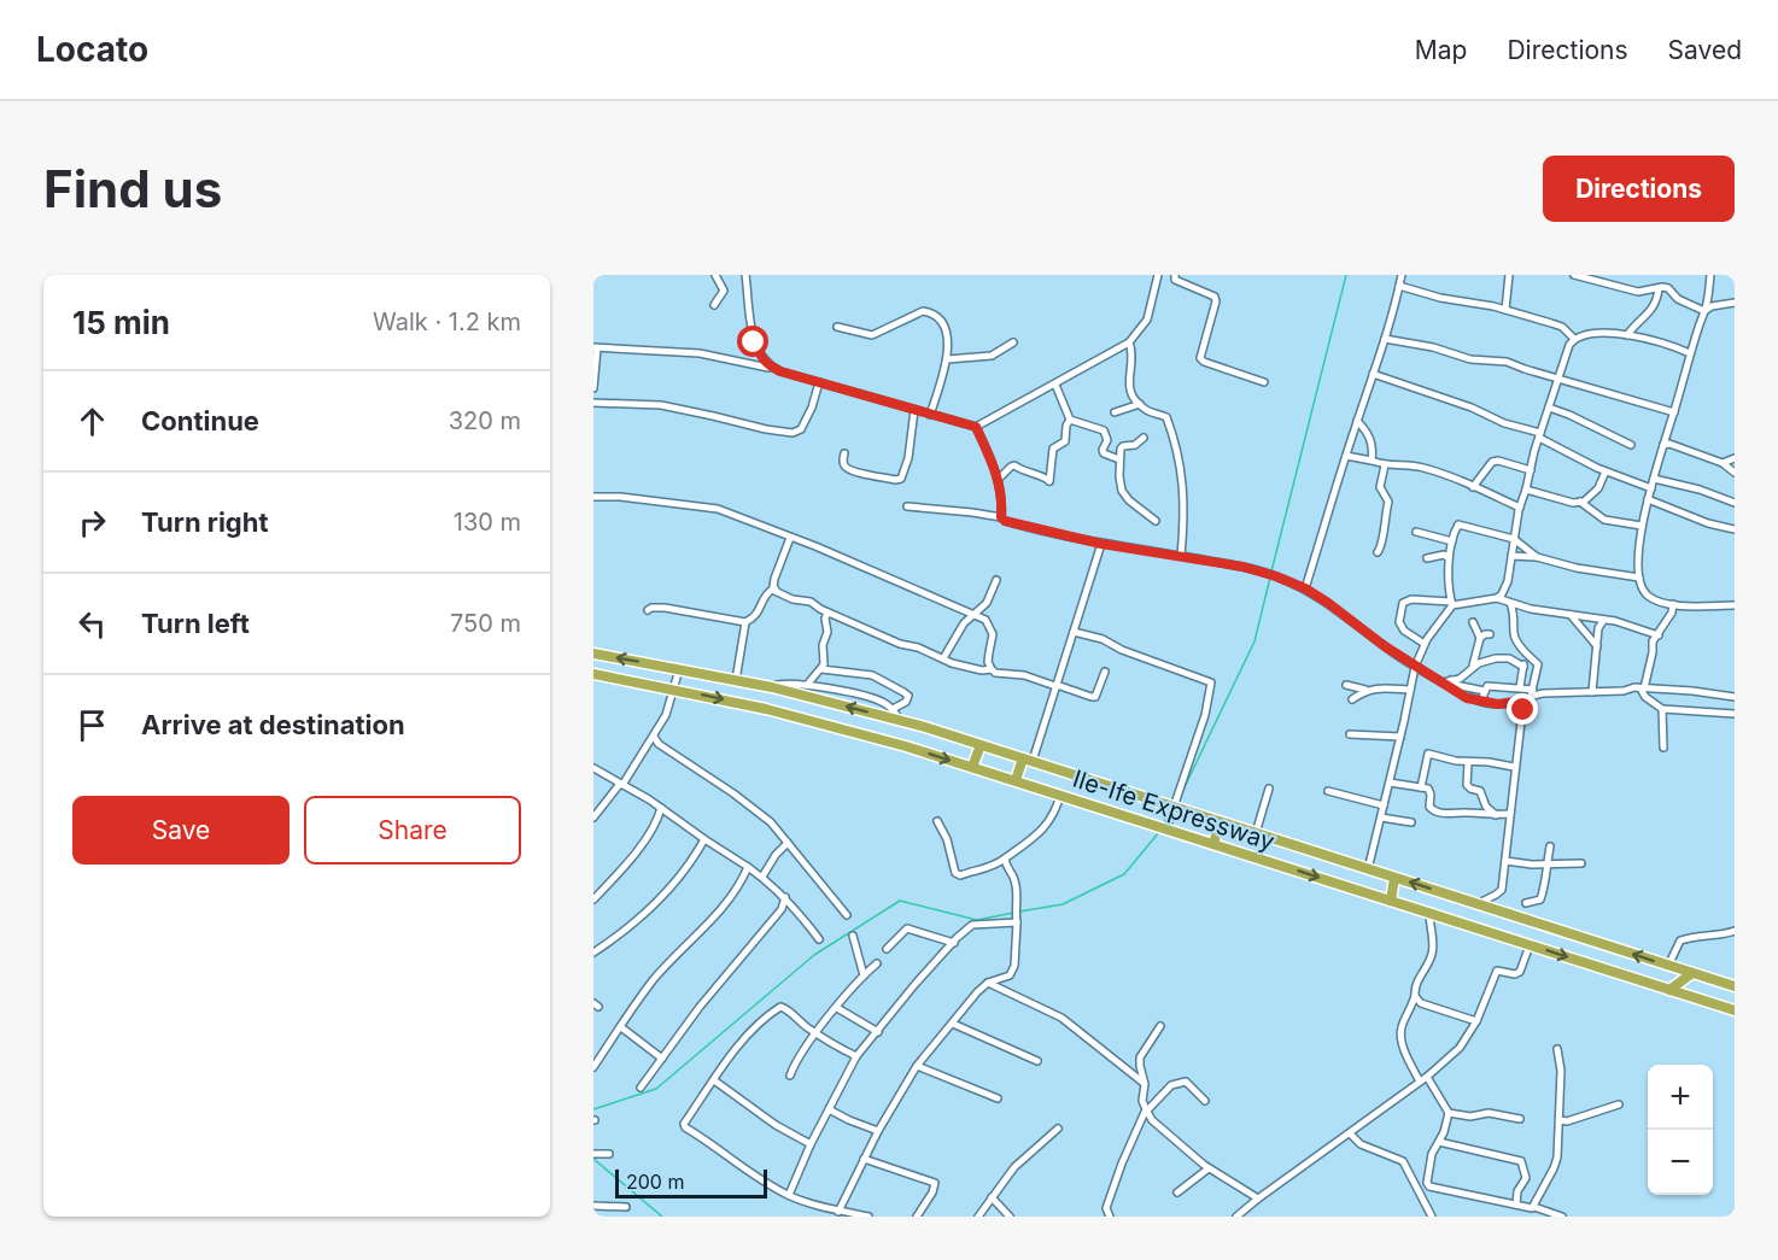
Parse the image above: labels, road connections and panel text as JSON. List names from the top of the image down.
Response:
{
  "streets": {
    "highway": ["Ile-Ife Expressway"]
  },
  "scale_bar": "200 m",
  "page": {
    "header": "Locato",
    "nav": ["Map", "Directions", "Saved"],
    "buttons": [
      "Directions",
      ["Save", "Share"]
    ],
    "title": "Find us",
    "heading": ["15 min", "Walk · 1.2 km"],
    "list": [
      ["Continue", "320 m"],
      ["Turn right", "130 m"],
      ["Turn left", "750 m"],
      "Arrive at destination"
    ],
    "map_buttons": ["+", "−"],
    "scale": "200 m"
  }
}
